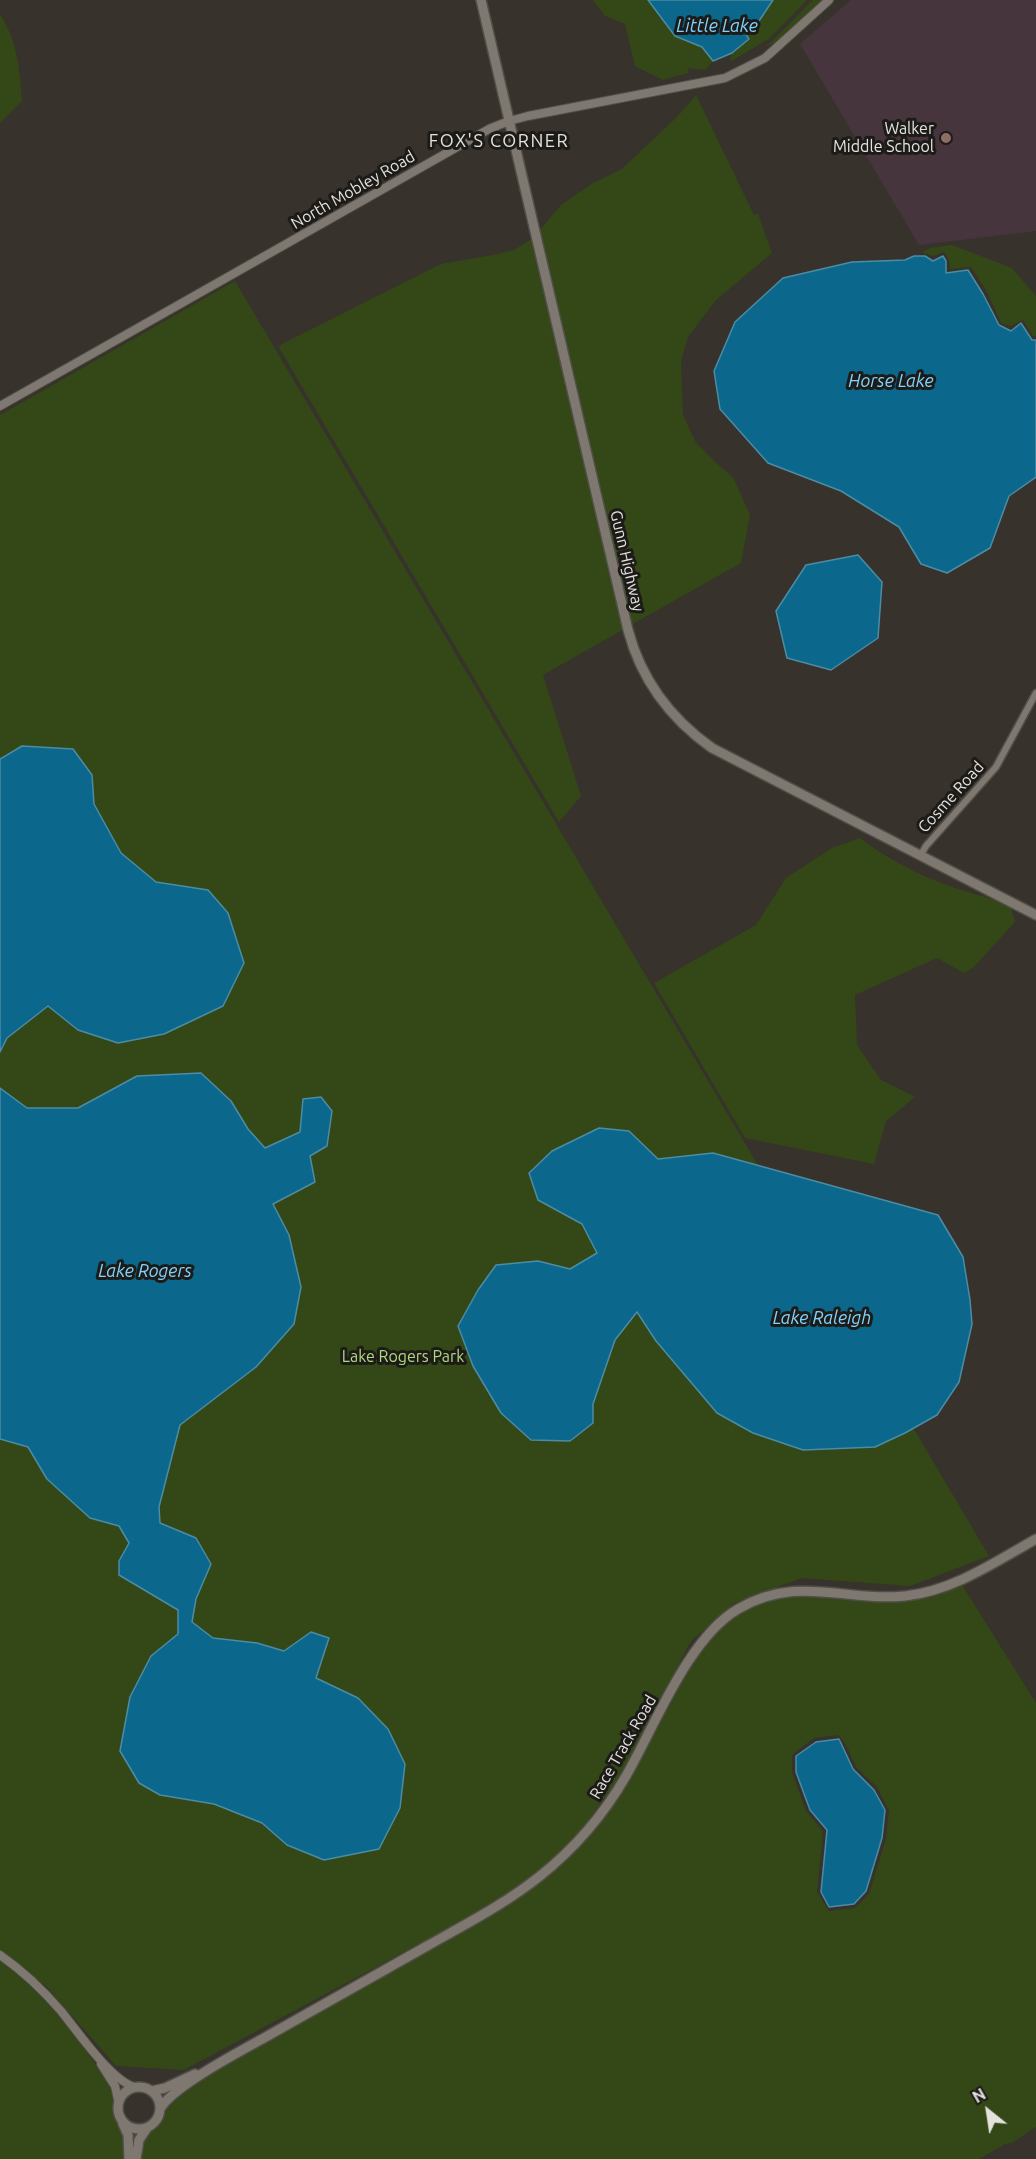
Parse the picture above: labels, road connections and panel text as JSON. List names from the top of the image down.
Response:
{
  "streets": {
    "main road": ["Gunn Highway", "Race Track Road"],
    "street": ["North Mobley Road", "Cosme Road"]
  },
  "crossings": [
    ["North Mobley Road", "Gunn Highway"],
    ["Gunn Highway", "Cosme Road"]
  ],
  "districts": ["FOX'S CORNER"],
  "water": [
    "Little Lake",
    "Horse Lake",
    "Lake Rogers",
    "Lake Raleigh"
  ],
  "parks": ["Lake Rogers Park"],
  "places": ["Walker Middle School"],
  "north": "top left"
}
